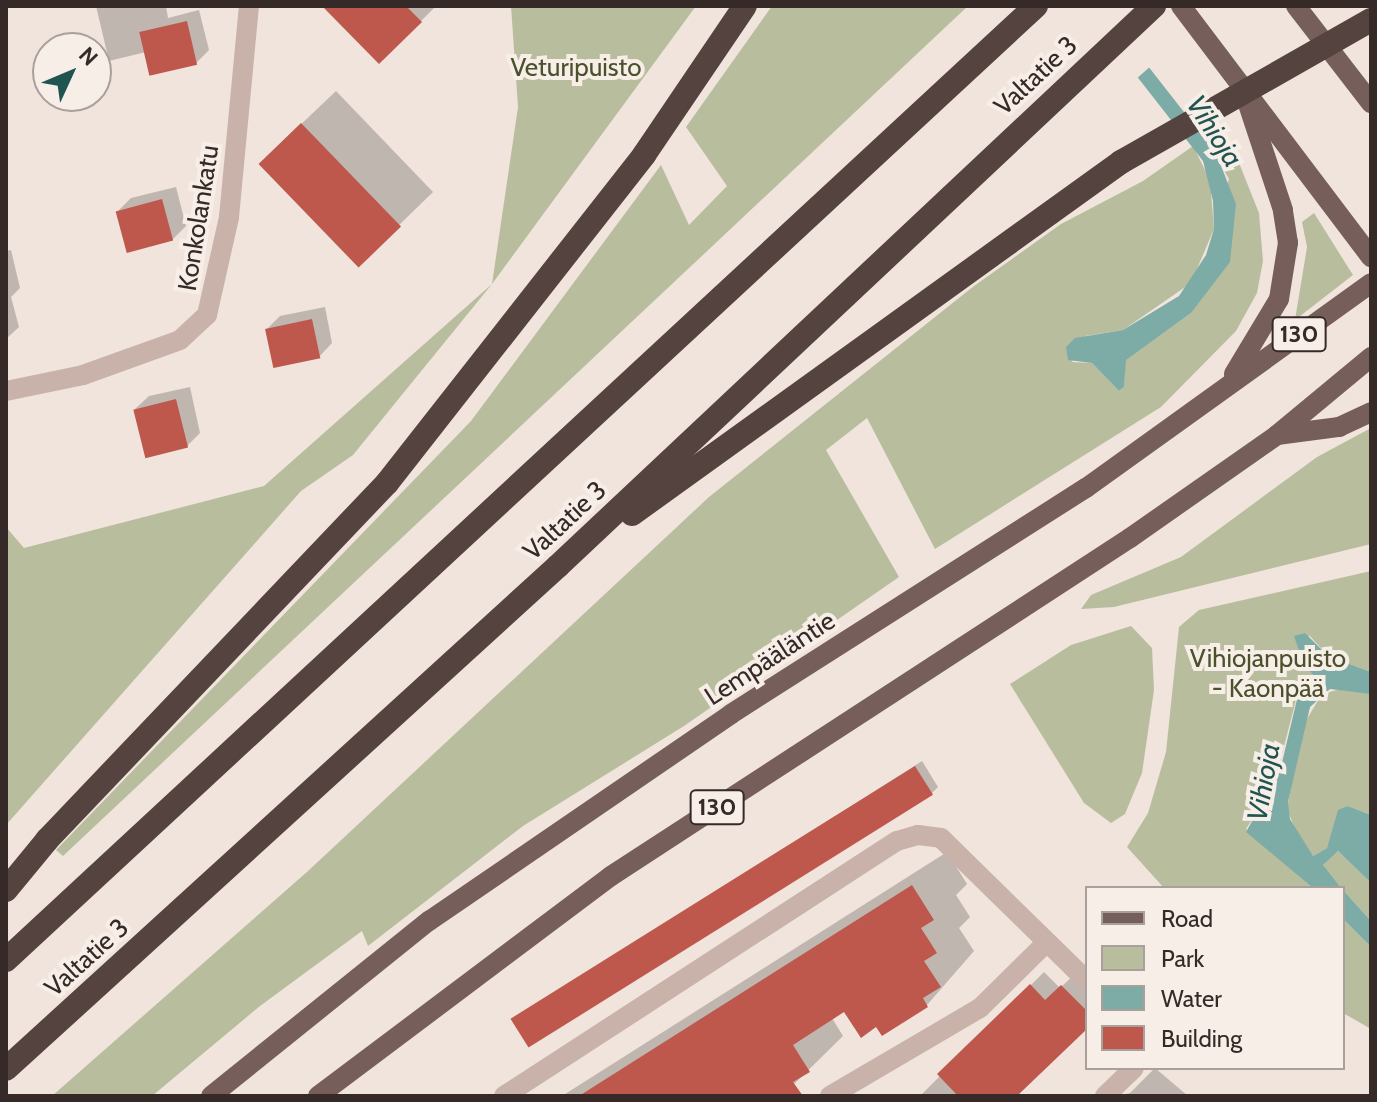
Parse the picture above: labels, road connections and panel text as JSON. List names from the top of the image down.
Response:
{
  "streets": {
    "highway": ["Valtatie 3"],
    "main road": ["130", "Lempääläntie"],
    "street": ["Konkolankatu"]
  },
  "water": ["Vihioja"],
  "parks": ["Veturipuisto", "Vihiojanpuisto - Kaonpää"],
  "legend": [
    "Road",
    "Park",
    "Water",
    "Building"
  ],
  "north": "top right"
}
